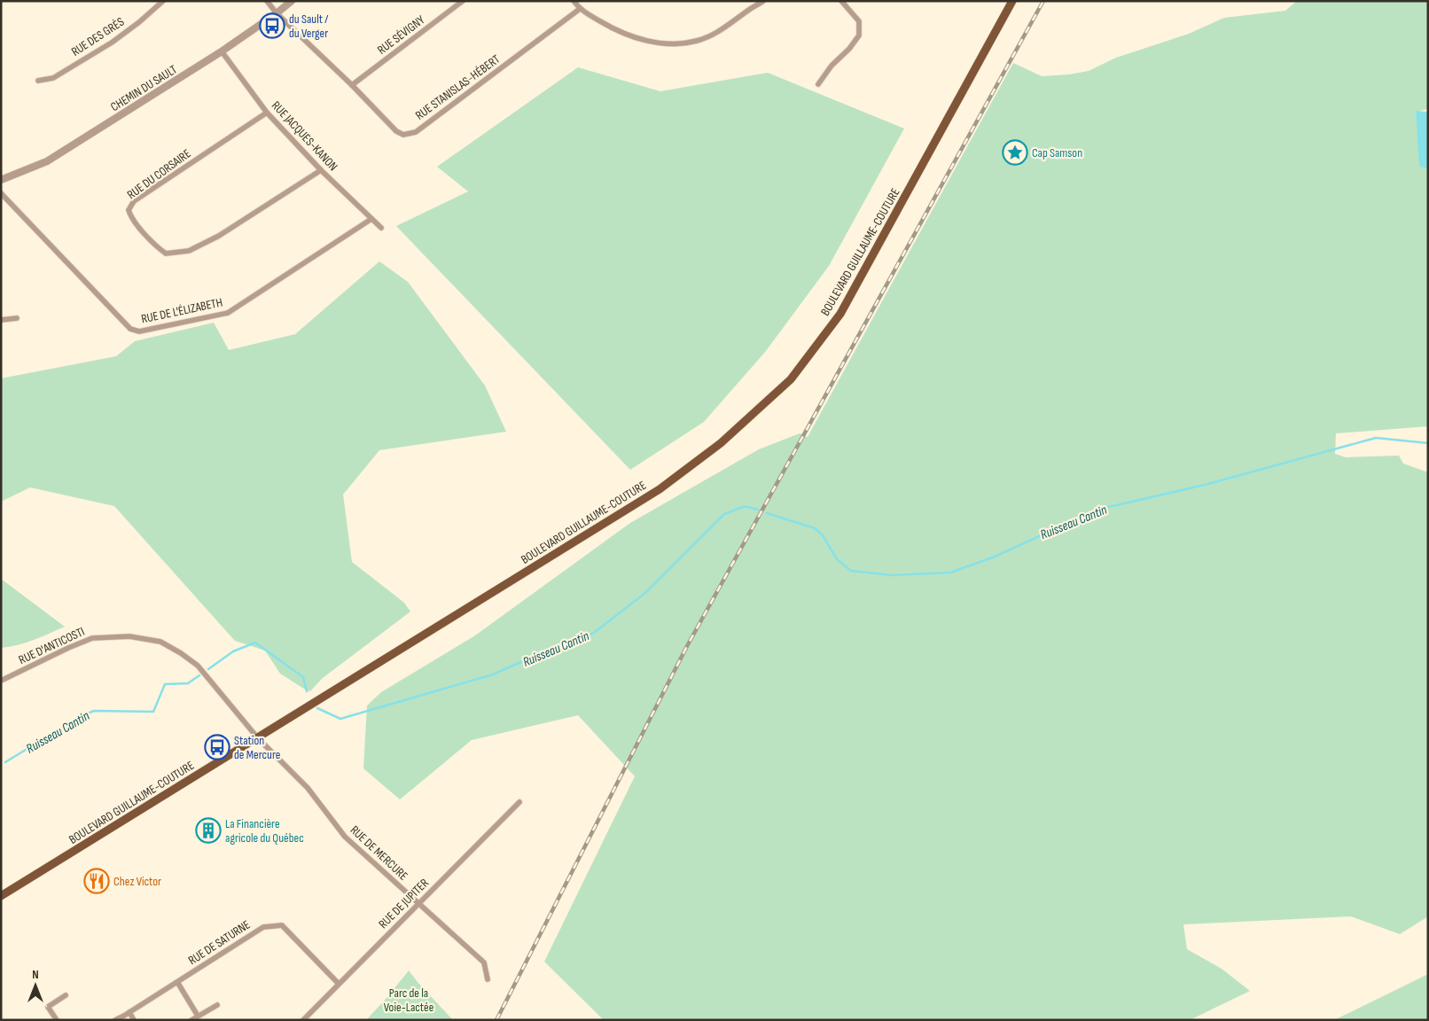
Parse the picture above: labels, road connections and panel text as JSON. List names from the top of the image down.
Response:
{
  "streets": {
    "main road": ["BOULEVARD GUILLAUME-COUTURE"],
    "street": [
      "RUE SÉVIGNY",
      "RUE DES GRÈS",
      "RUE STANISLAS-HÉBERT",
      "CHEMIN DU SAULT",
      "RUE JACQUES-KANON",
      "RUE DU CORSAIRE",
      "RUE DE L'ÉLIZABETH",
      "RUE D'ANTICOSTI",
      "RUE DE MERCURE",
      "RUE DE JUPITER",
      "RUE DE SATURNE"
    ]
  },
  "crossings": [
    ["RUE SÉVIGNY", "RUE STANISLAS-HÉBERT"],
    ["RUE STANISLAS-HÉBERT", "CHEMIN DU SAULT"],
    ["CHEMIN DU SAULT", "RUE JACQUES-KANON"],
    ["RUE JACQUES-KANON", "RUE DU CORSAIRE"],
    ["RUE JACQUES-KANON", "RUE DE L'ÉLIZABETH"],
    ["BOULEVARD GUILLAUME-COUTURE", "RUE D'ANTICOSTI"],
    ["BOULEVARD GUILLAUME-COUTURE", "RUE DE MERCURE"],
    ["RUE D'ANTICOSTI", "RUE DE MERCURE"],
    ["RUE DE MERCURE", "RUE DE JUPITER"],
    ["RUE DE JUPITER", "RUE DE SATURNE"]
  ],
  "water": ["Ruisseau Cantin"],
  "parks": ["Parc de la Voie-Lactée"],
  "places": {
    "bus stop": ["du Sault / du Verger", "Station de Mercure"],
    "place": ["Cap Samson"],
    "building": ["La Financière agricole du Québec"],
    "restaurant": ["Chez Victor"]
  },
  "north": "top"
}
